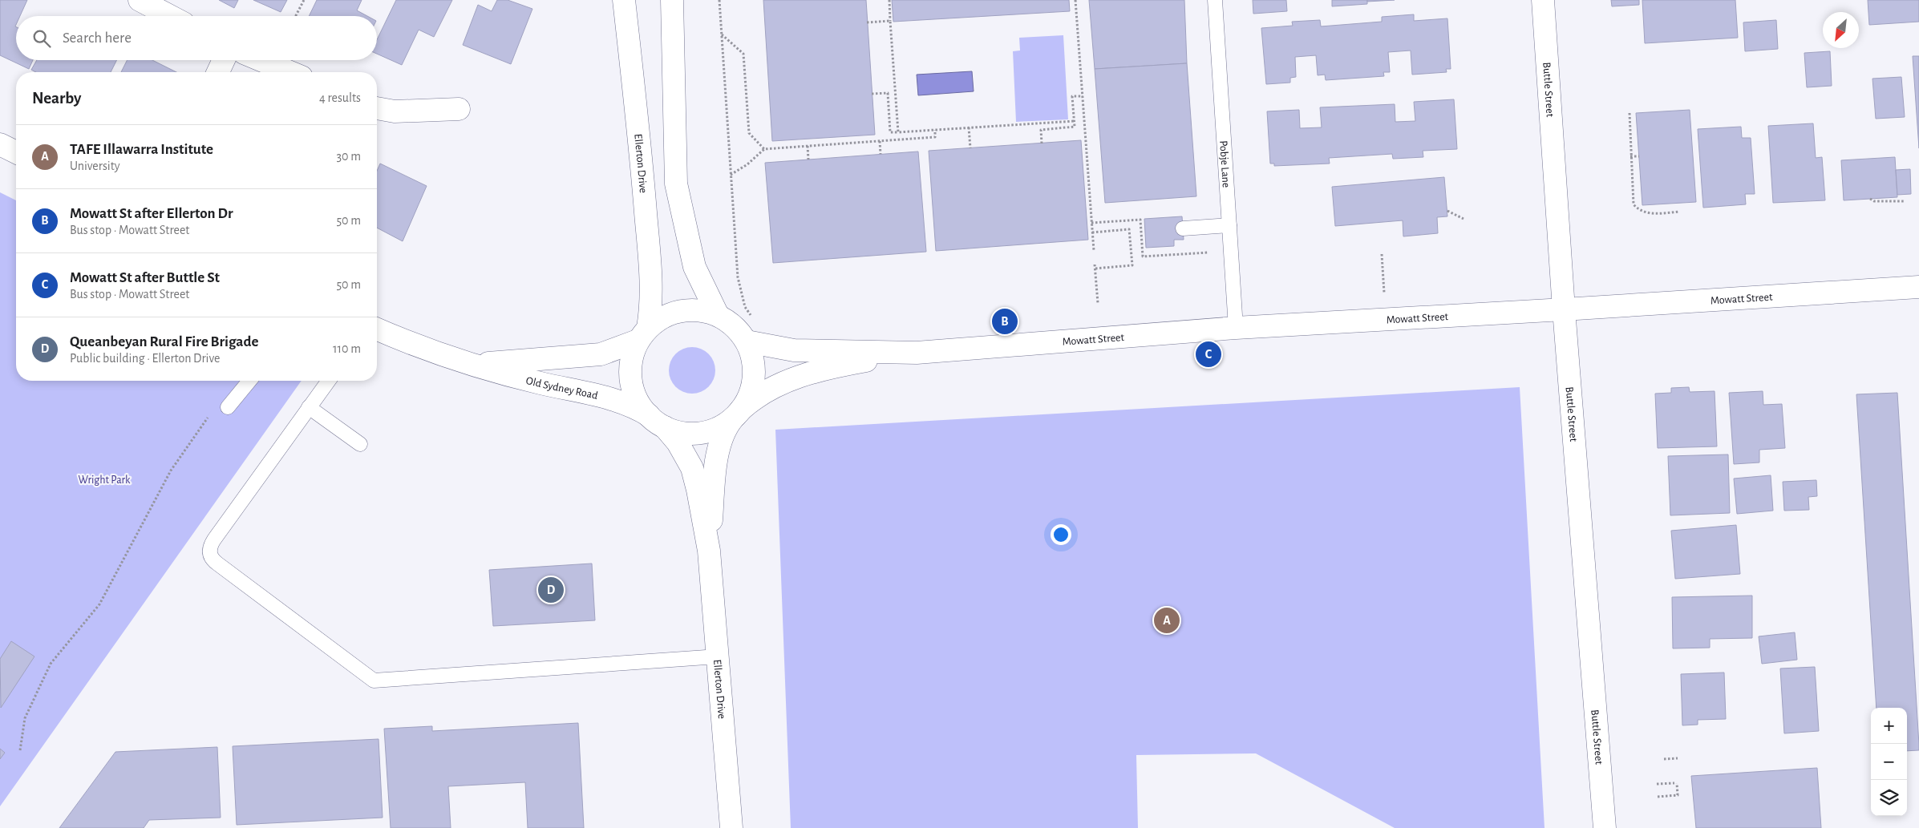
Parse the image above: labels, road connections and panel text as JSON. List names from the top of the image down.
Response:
{
  "streets": {
    "street": [
      "Buttle Street",
      "Ellerton Drive",
      "Mowatt Street",
      "Old Sydney Road"
    ],
    "lane": ["Pobje Lane"]
  },
  "crossings": [
    ["Buttle Street", "Mowatt Street"],
    ["Ellerton Drive", "Mowatt Street"],
    ["Ellerton Drive", "Old Sydney Road"],
    ["Pobje Lane", "Mowatt Street"],
    ["Mowatt Street", "Old Sydney Road"]
  ],
  "parks": ["Wright Park"],
  "north": "bottom left",
  "page": {
    "search": "Search here",
    "heading": ["Nearby", "4 results"],
    "list": [
      {
        "mark": "A",
        "name": "TAFE Illawarra Institute",
        "note": "University",
        "value": "30 m"
      },
      {
        "mark": "B",
        "name": "Mowatt St after Ellerton Dr",
        "note": "Bus stop · Mowatt Street",
        "value": "50 m"
      },
      {
        "mark": "C",
        "name": "Mowatt St after Buttle St",
        "note": "Bus stop · Mowatt Street",
        "value": "50 m"
      },
      {
        "mark": "D",
        "name": "Queanbeyan Rural Fire Brigade",
        "note": "Public building · Ellerton Drive",
        "value": "110 m"
      }
    ],
    "pins": [
      "B",
      "C",
      "D",
      "A"
    ],
    "map_buttons": ["+", "−"]
  }
}
